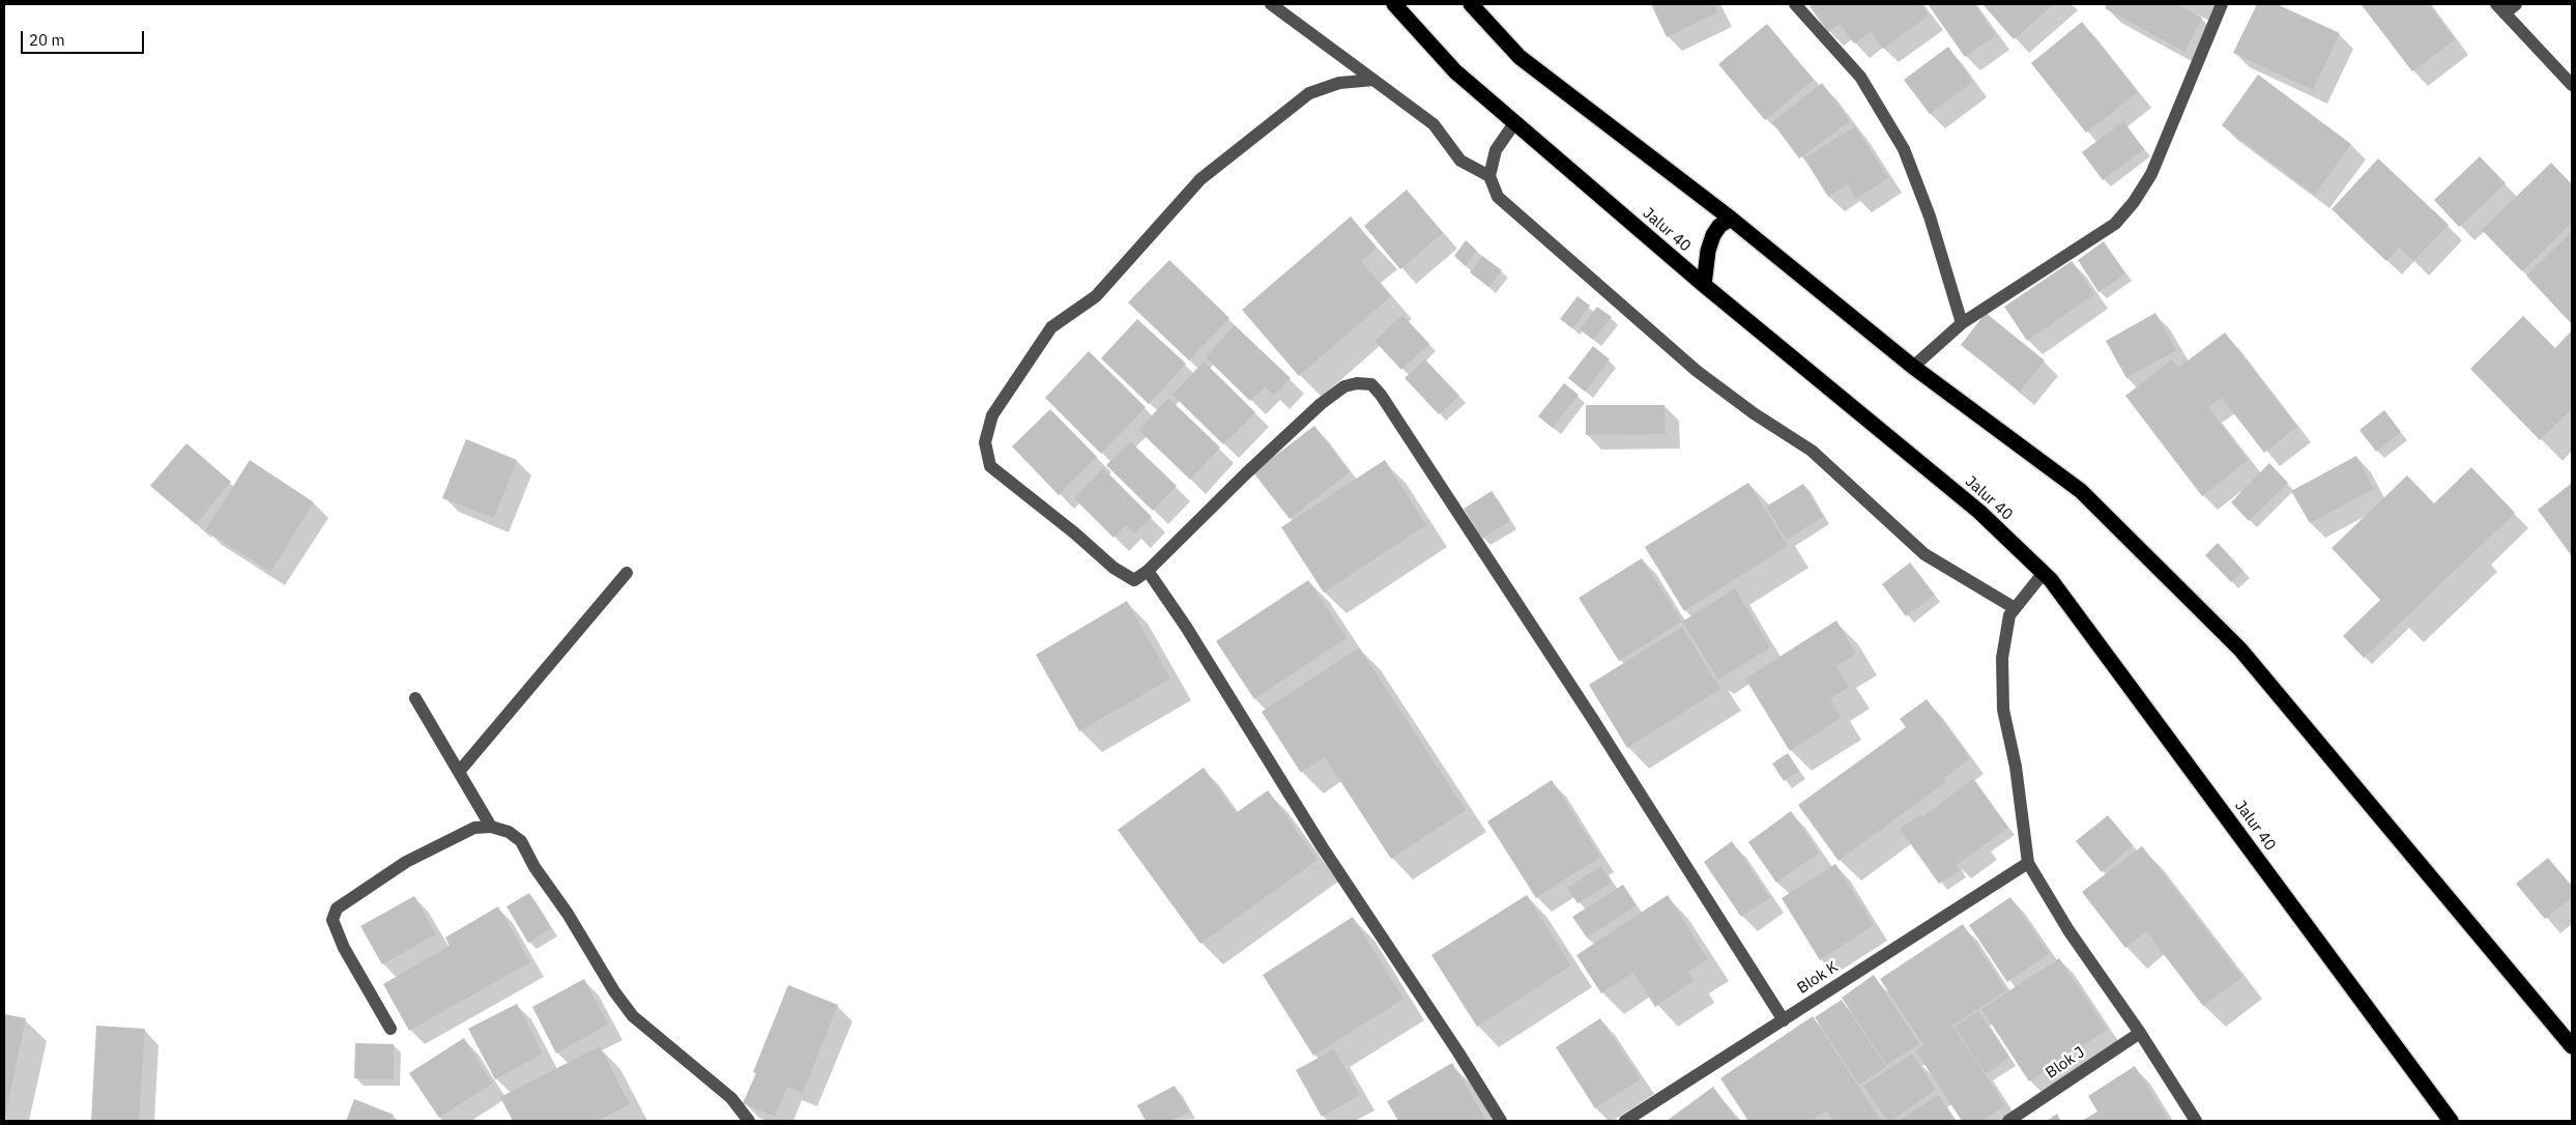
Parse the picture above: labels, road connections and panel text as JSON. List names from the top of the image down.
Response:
{
  "streets": {
    "highway": ["Jalur 40"],
    "street": ["Blok K", "Blok J"]
  },
  "scale_bar": "20 m"
}
